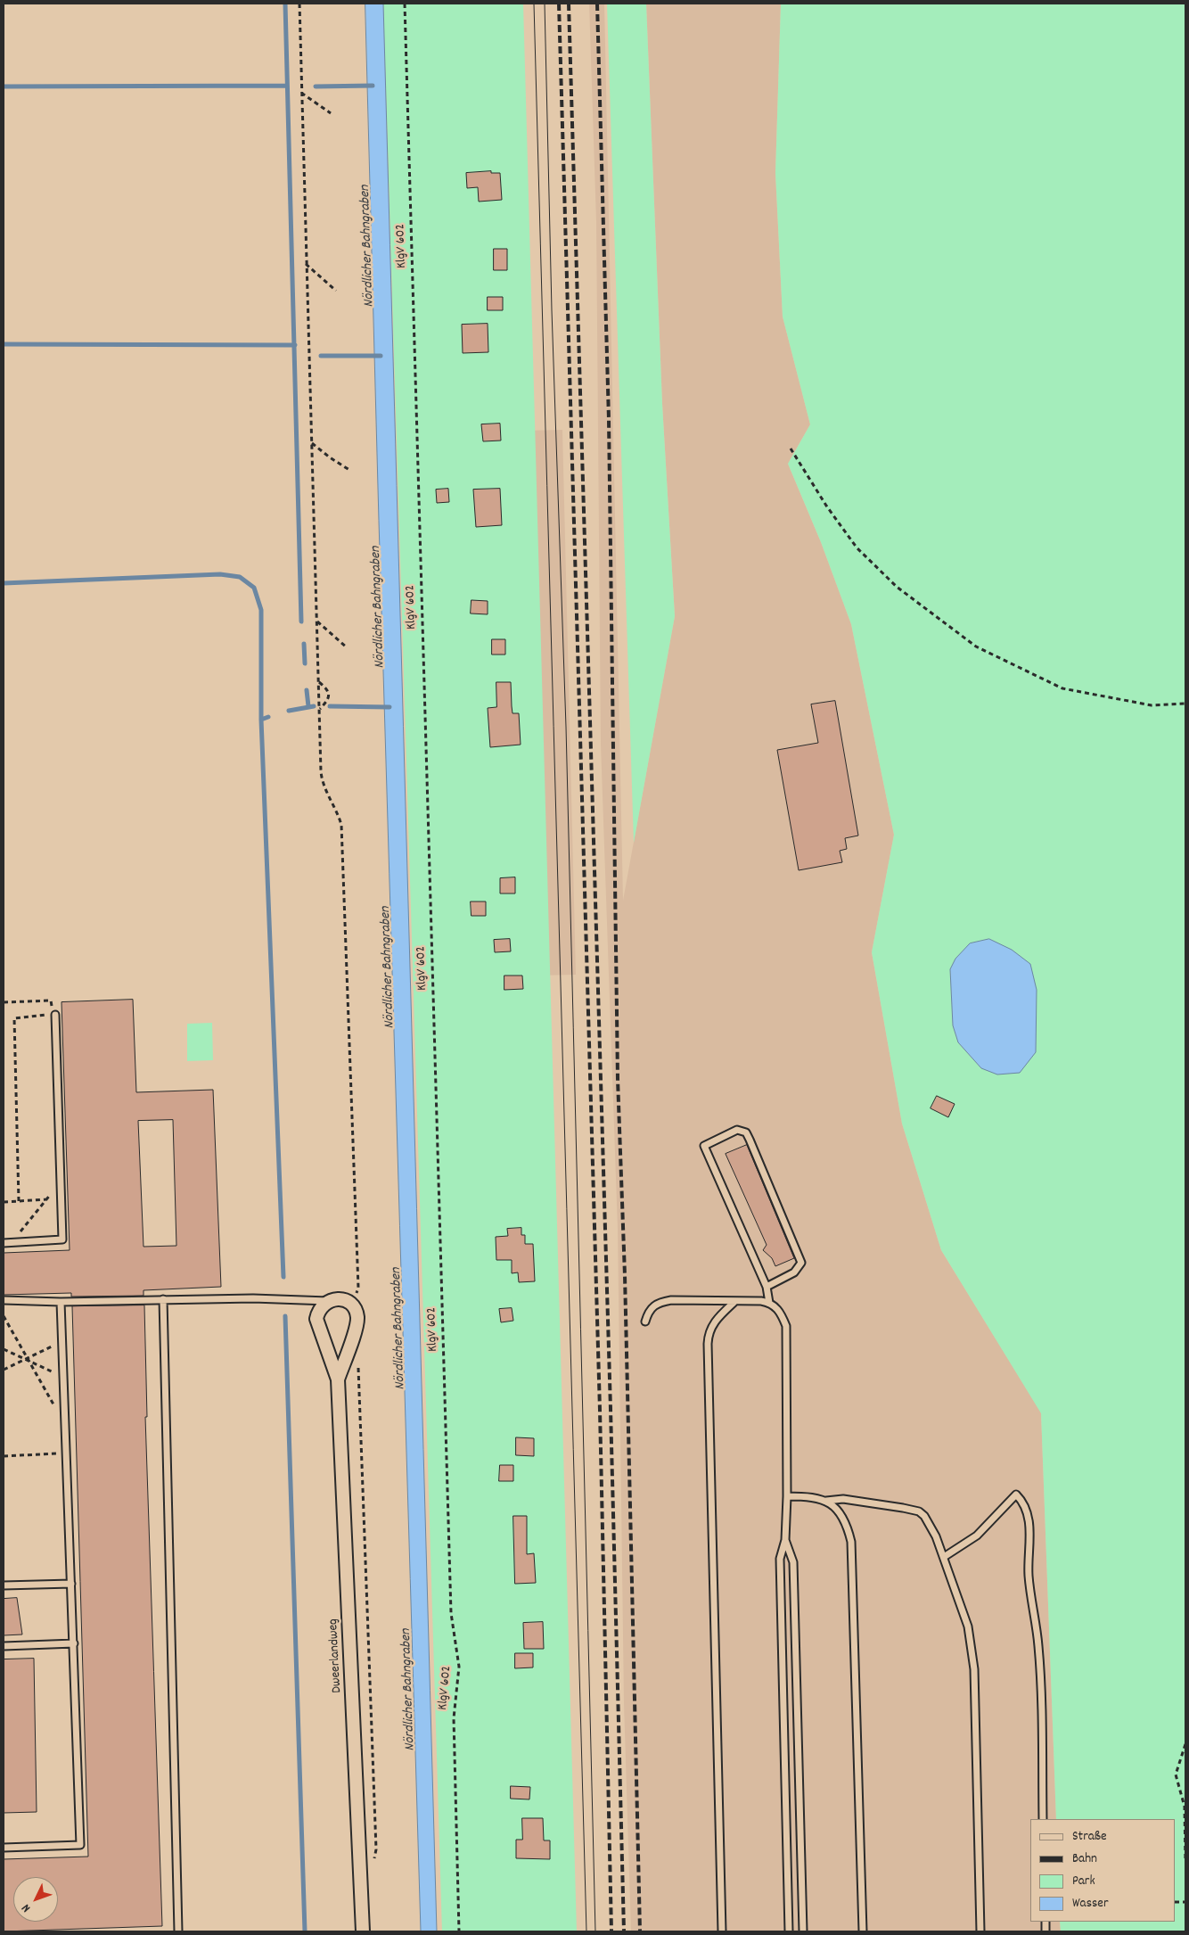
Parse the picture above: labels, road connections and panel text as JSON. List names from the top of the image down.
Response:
{
  "streets": {
    "street": ["Dweerlandweg"],
    "path": ["KlgV 602"]
  },
  "water": ["Nördlicher Bahngraben"],
  "legend": [
    "Straße",
    "Bahn",
    "Park",
    "Wasser"
  ],
  "north": "bottom left"
}
